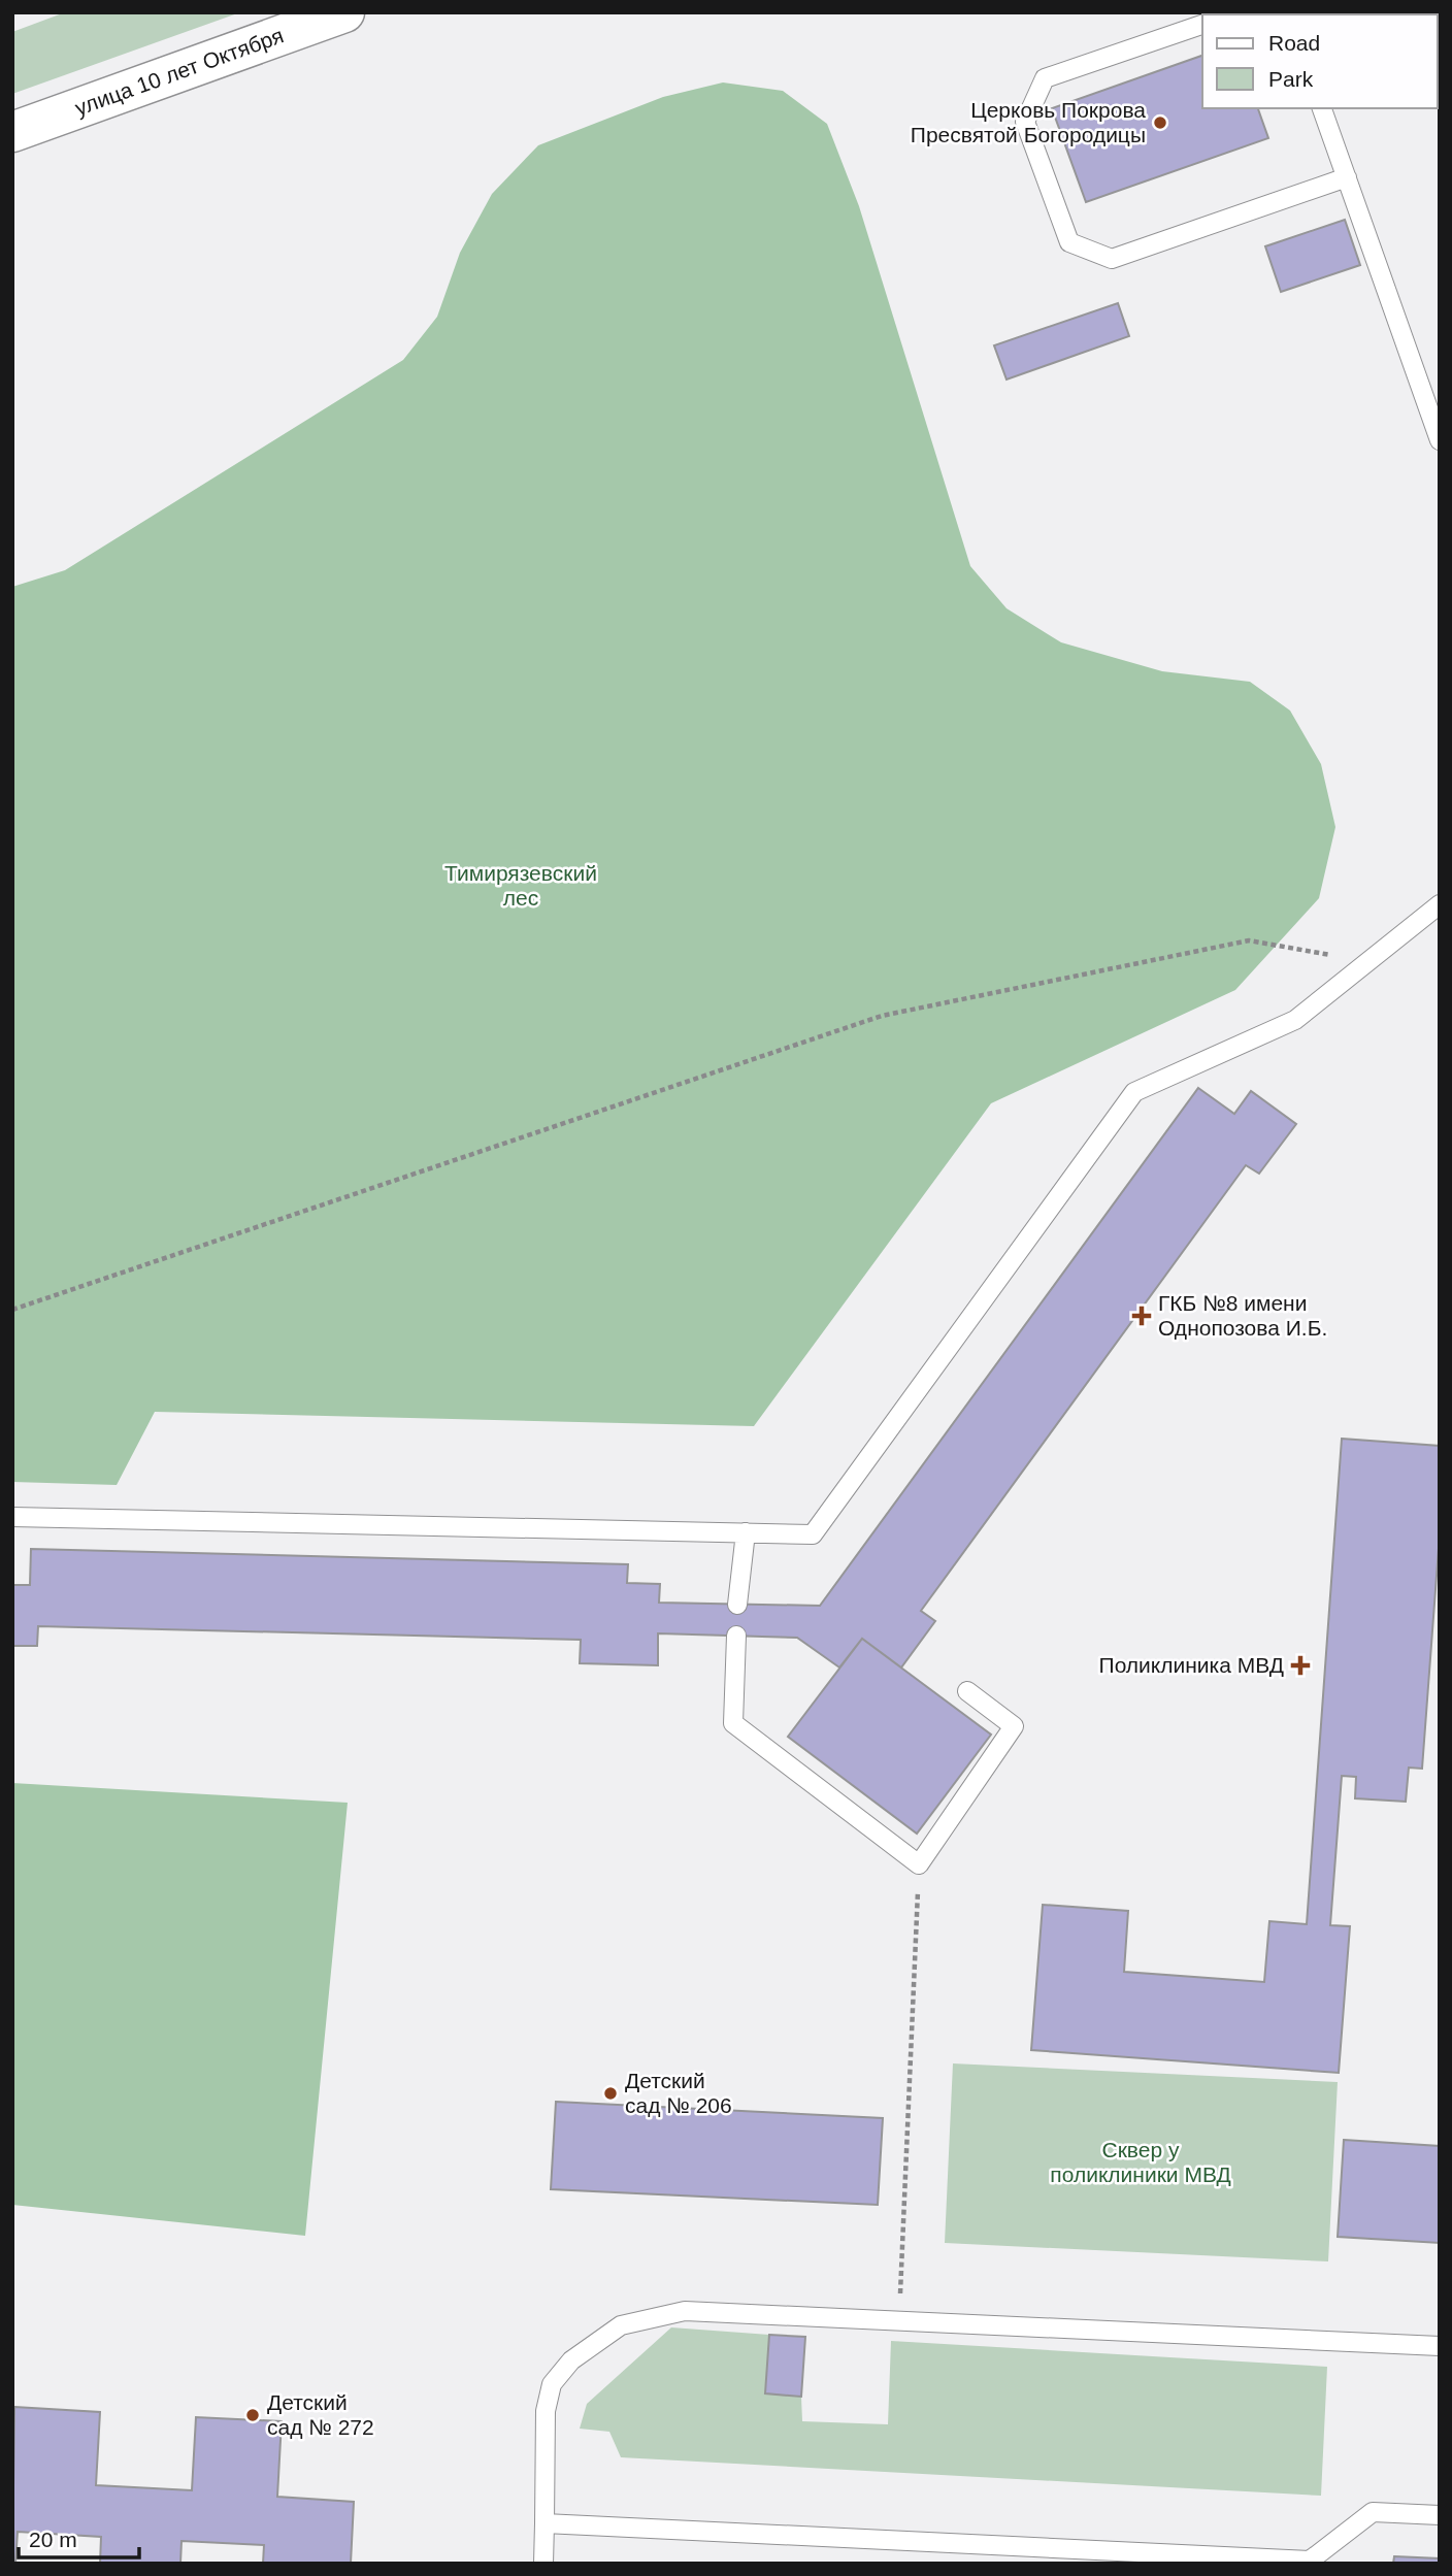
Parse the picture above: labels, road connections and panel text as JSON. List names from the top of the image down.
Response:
{
  "streets": {
    "main road": ["улица 10 лет Октября"]
  },
  "parks": ["Тимирязевский лес", "Сквер у поликлиники МВД"],
  "places": {
    "other": ["Церковь Покрова Пресвятой Богородицы", "Детский сад № 206", "Детский сад № 272"],
    "health": ["ГКБ №8 имени Однопозова И.Б.", "Поликлиника МВД"]
  },
  "legend": ["Road", "Park"],
  "scale_bar": "20 m"
}
